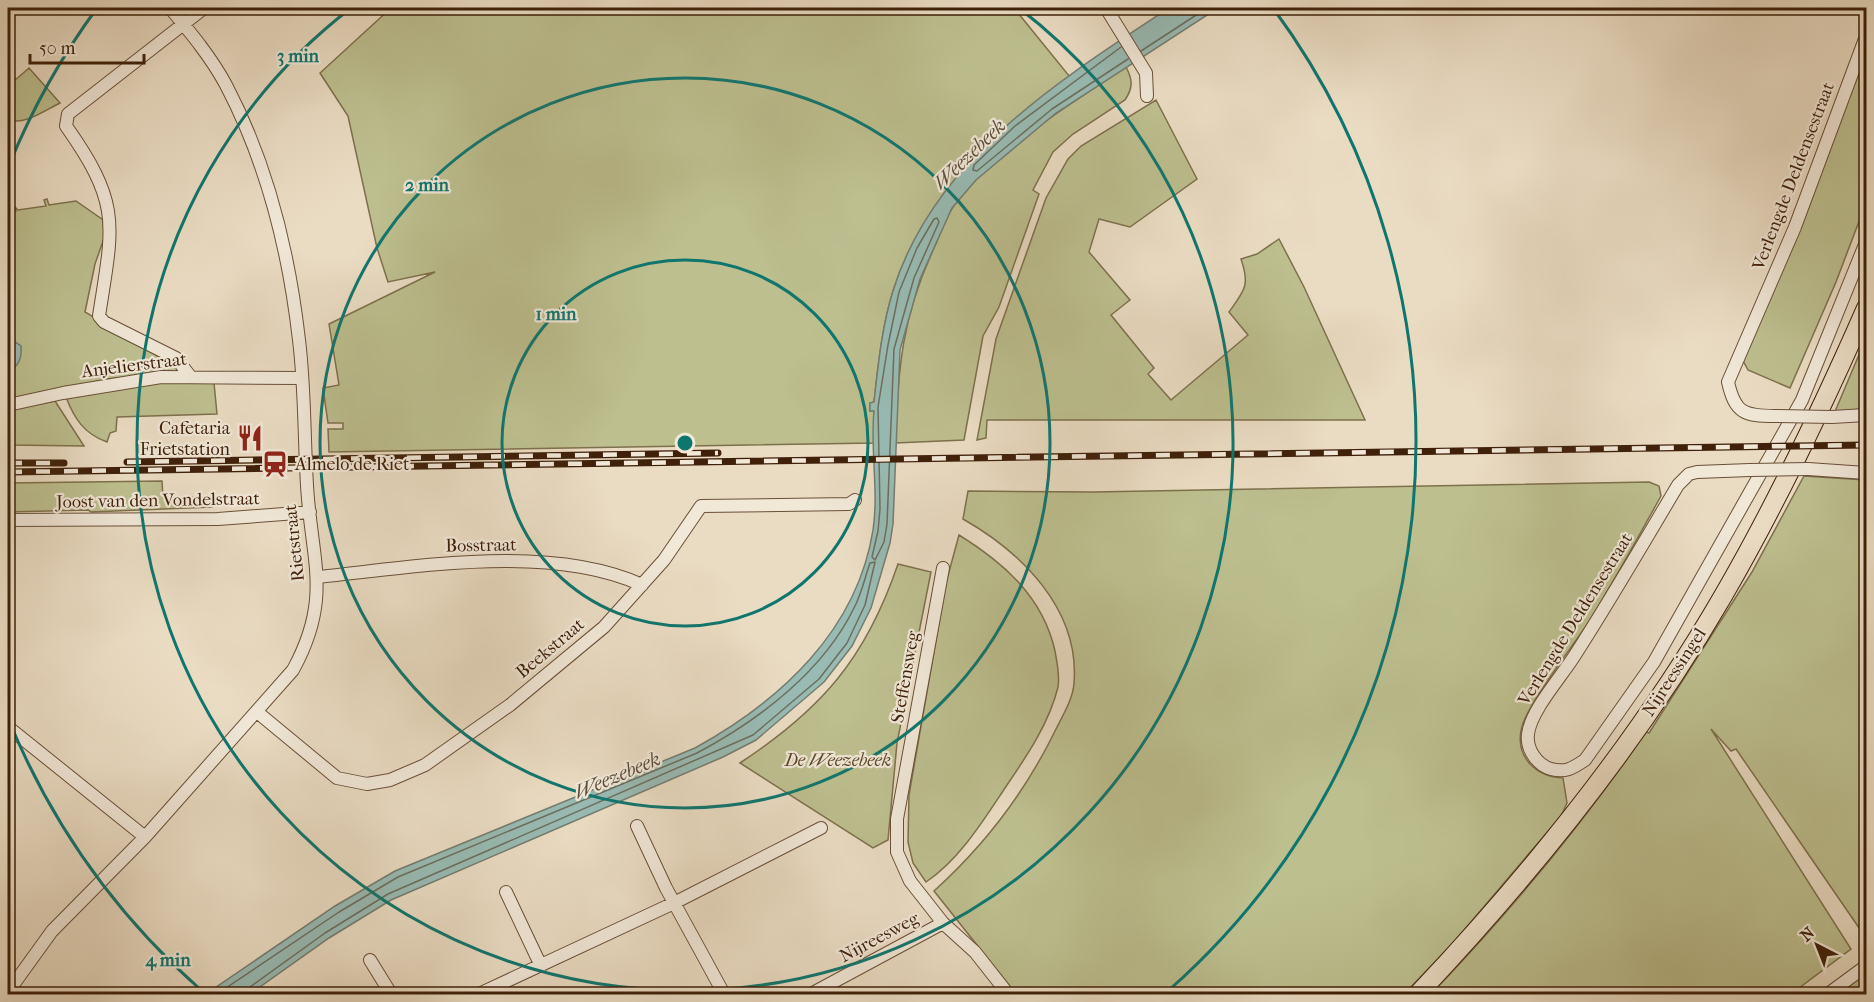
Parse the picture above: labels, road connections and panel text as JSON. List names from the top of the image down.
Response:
{
  "streets": {
    "main road": ["Nijreessingel"],
    "street": [
      "Verlengde Deldensestraat",
      "Anjelierstraat",
      "Joost van den Vondelstraat",
      "Rietstraat",
      "Bosstraat",
      "Beekstraat",
      "Steffensweg",
      "Nijreesweg"
    ]
  },
  "crossings": [
    ["Anjelierstraat", "Rietstraat"],
    ["Joost van den Vondelstraat", "Rietstraat"],
    ["Rietstraat", "Bosstraat"],
    ["Rietstraat", "Beekstraat"],
    ["Bosstraat", "Beekstraat"],
    ["Steffensweg", "Nijreesweg"]
  ],
  "water": ["Weezebeek"],
  "parks": ["De Weezebeek"],
  "places": {
    "restaurant": ["Cafetaria Frietstation"],
    "station": ["Almelo de Riet"]
  },
  "scale_bar": "50 m",
  "north": "top left",
  "rings": [
    "3 min",
    "2 min",
    "1 min",
    "4 min"
  ]
}
